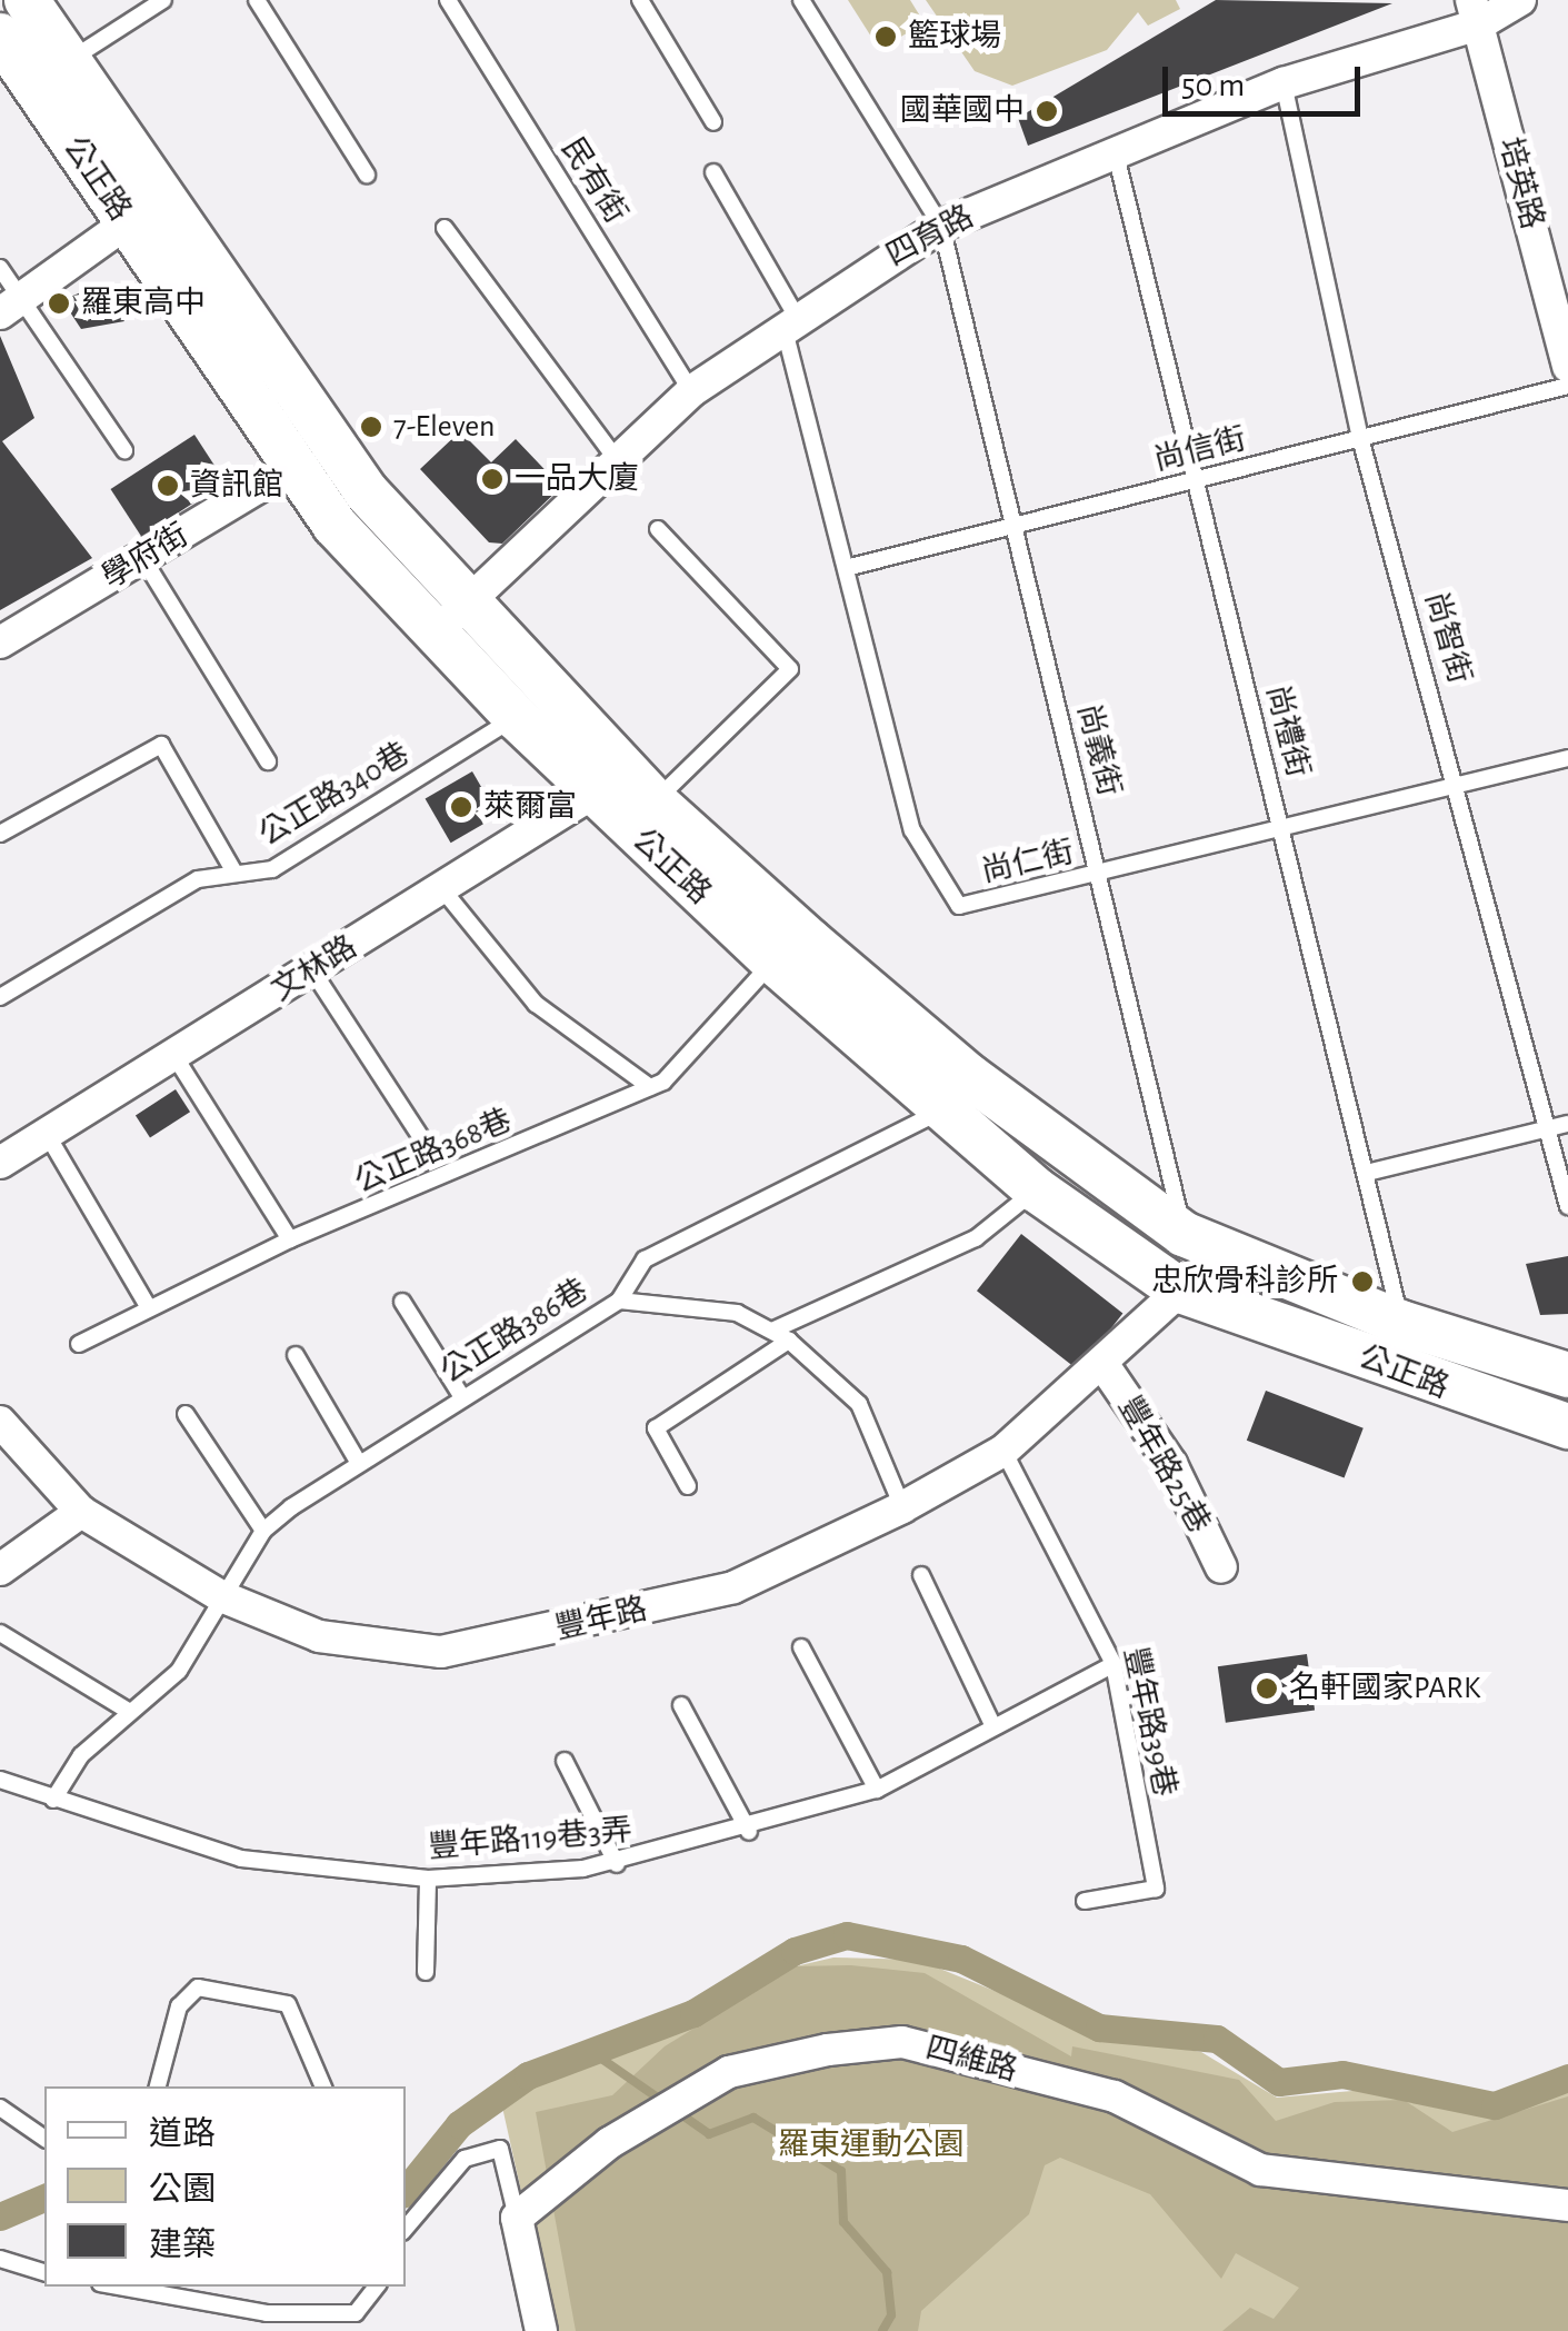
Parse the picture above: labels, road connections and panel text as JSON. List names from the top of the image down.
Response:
{
  "streets": {
    "street": [
      "公正路",
      "培英路",
      "四育路",
      "學府街",
      "文林路",
      "豐年路25巷",
      "豐年路",
      "四維路"
    ],
    "lane": [
      "民有街",
      "尚信街",
      "尚智街",
      "尚禮街",
      "尚義街",
      "公正路340巷",
      "尚仁街",
      "公正路368巷",
      "公正路386巷",
      "豐年路39巷",
      "豐年路119巷3弄"
    ]
  },
  "crossings": [
    ["公正路", "四育路"],
    ["公正路", "學府街"],
    ["公正路", "尚禮街"],
    ["公正路", "尚義街"],
    ["公正路", "公正路340巷"],
    ["公正路", "文林路"],
    ["公正路", "公正路368巷"],
    ["公正路", "公正路386巷"],
    ["公正路", "豐年路"],
    ["民有街", "四育路"],
    ["培英路", "四育路"],
    ["四育路", "尚智街"],
    ["四育路", "尚禮街"],
    ["四育路", "尚義街"],
    ["四育路", "尚仁街"],
    ["尚信街", "尚智街"],
    ["尚信街", "尚禮街"],
    ["尚信街", "尚義街"],
    ["尚信街", "尚仁街"],
    ["尚智街", "尚仁街"],
    ["尚禮街", "尚仁街"],
    ["尚義街", "尚仁街"],
    ["尚義街", "豐年路"],
    ["公正路386巷", "豐年路"],
    ["公正路386巷", "豐年路119巷3弄"],
    ["豐年路25巷", "豐年路"],
    ["豐年路", "豐年路39巷"],
    ["豐年路39巷", "豐年路119巷3弄"]
  ],
  "parks": ["羅東運動公園"],
  "places": [
    "籃球場",
    "國華國中",
    "羅東高中",
    "7-Eleven",
    "一品大廈",
    "資訊館",
    "萊爾富",
    "忠欣骨科診所",
    "名軒國家PARK"
  ],
  "legend": ["道路", "公園", "建築"],
  "scale_bar": "50 m"
}
